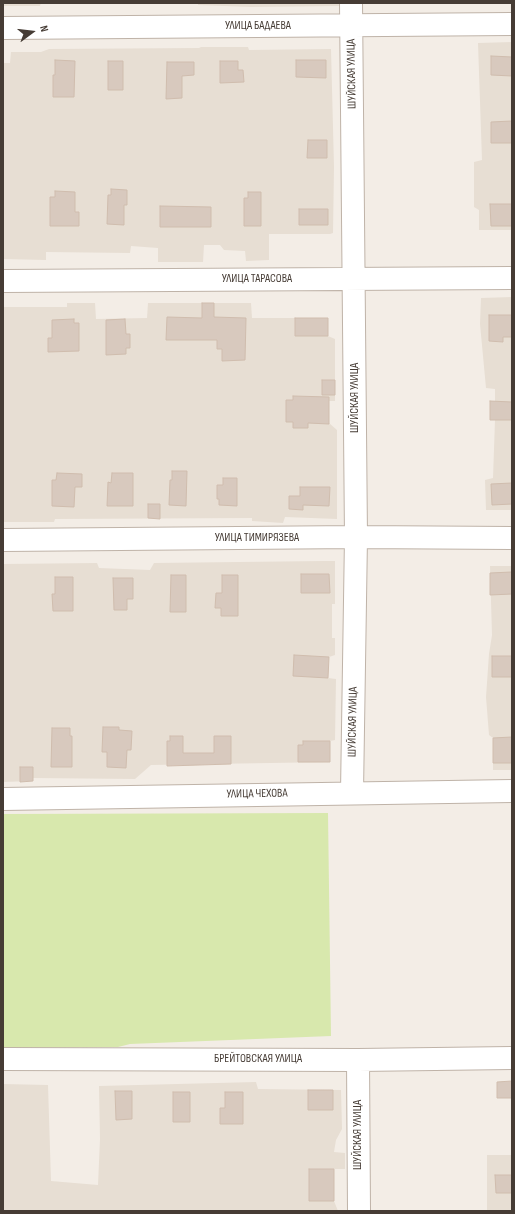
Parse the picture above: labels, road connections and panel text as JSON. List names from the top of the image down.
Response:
{
  "streets": {
    "street": [
      "УЛИЦА БАДАЕВА",
      "ШУЙСКАЯ УЛИЦА",
      "УЛИЦА ТАРАСОВА",
      "УЛИЦА ТИМИРЯЗЕВА",
      "УЛИЦА ЧЕХОВА",
      "БРЕЙТОВСКАЯ УЛИЦА"
    ]
  },
  "crossings": [
    ["УЛИЦА БАДАЕВА", "ШУЙСКАЯ УЛИЦА"],
    ["ШУЙСКАЯ УЛИЦА", "УЛИЦА ТАРАСОВА"],
    ["ШУЙСКАЯ УЛИЦА", "УЛИЦА ТИМИРЯЗЕВА"],
    ["ШУЙСКАЯ УЛИЦА", "УЛИЦА ЧЕХОВА"],
    ["ШУЙСКАЯ УЛИЦА", "БРЕЙТОВСКАЯ УЛИЦА"]
  ],
  "north": "right"
}
